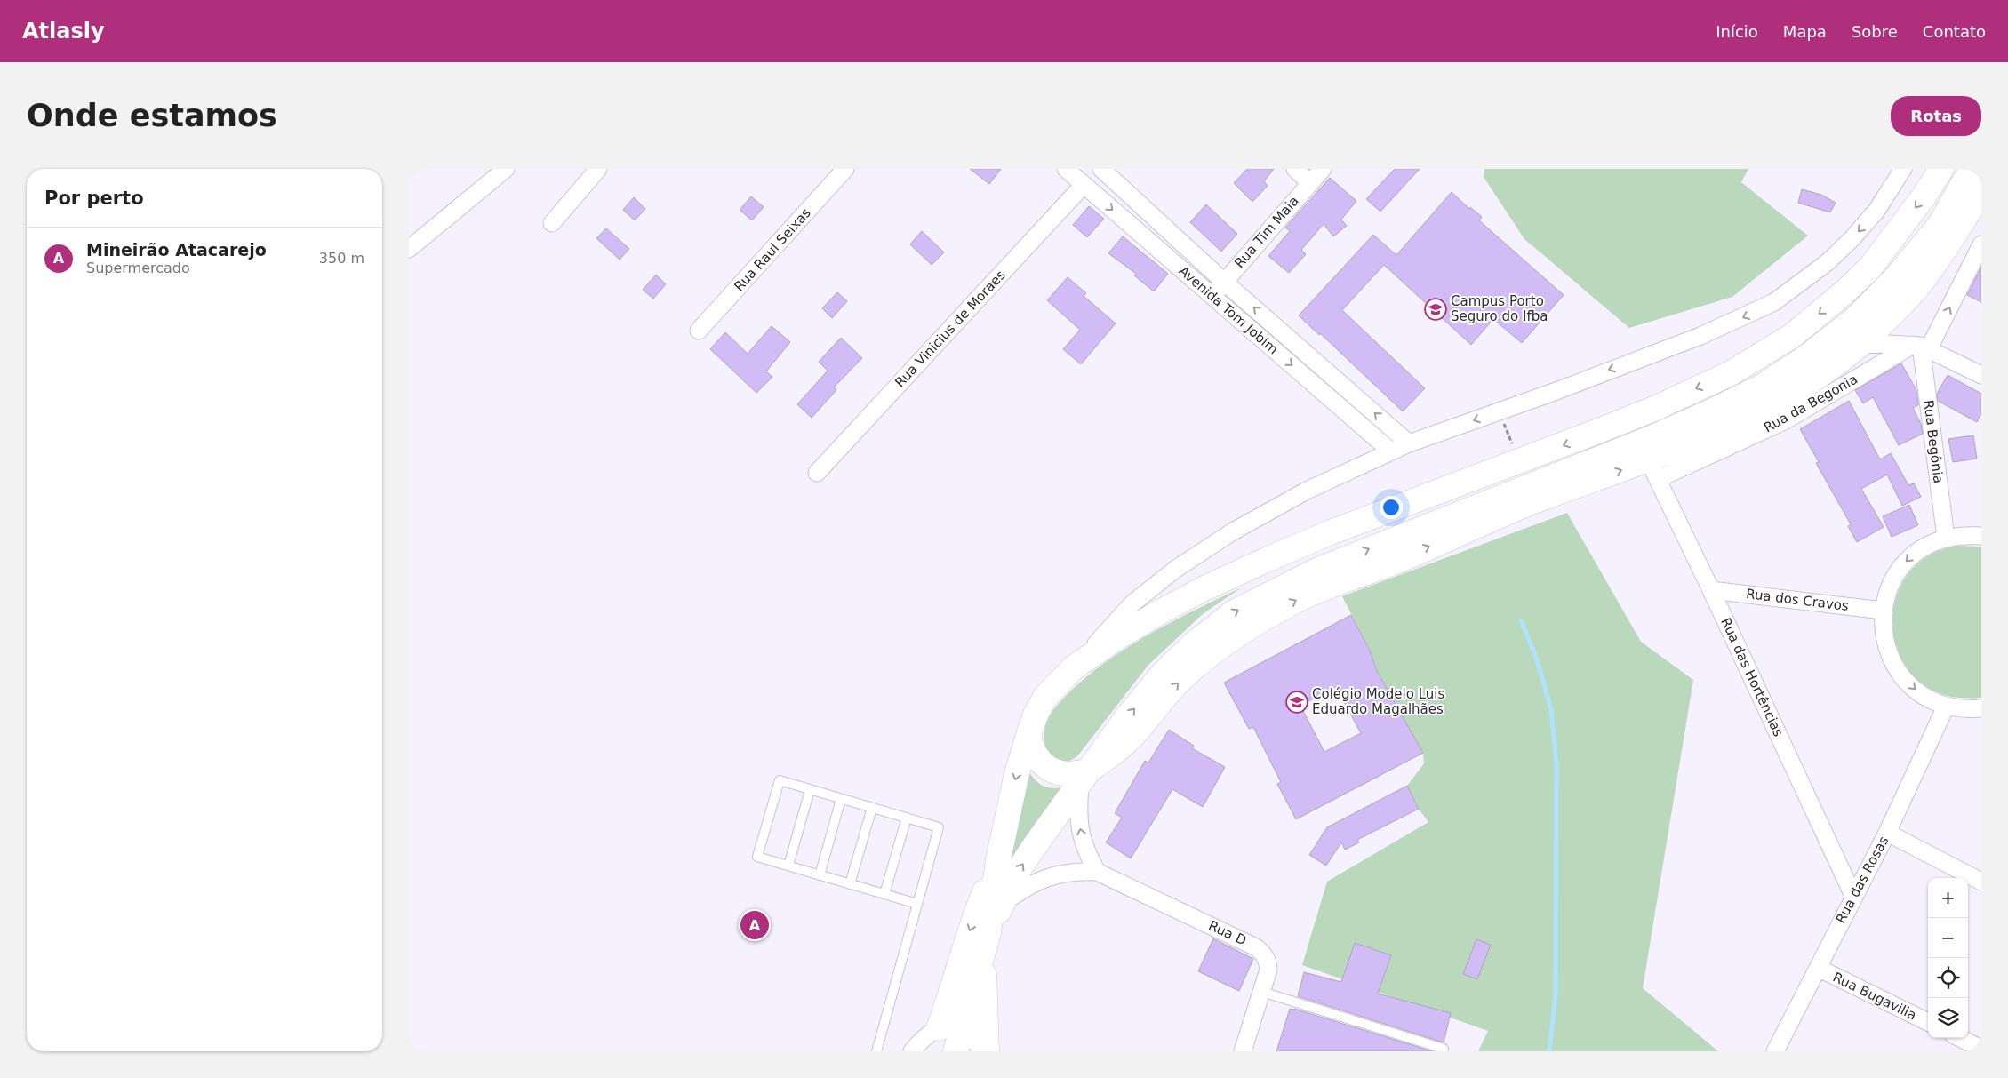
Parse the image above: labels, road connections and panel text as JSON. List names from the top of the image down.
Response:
{
  "streets": {
    "street": [
      "Rua Tim Maia",
      "Rua Raul Seixas",
      "Avenida Tom Jobim",
      "Rua Vinicius de Moraes",
      "Rua da Begonia",
      "Rua Begônia",
      "Rua dos Cravos",
      "Rua das Hortências",
      "Rua das Rosas",
      "Rua D",
      "Rua Bugavilia"
    ]
  },
  "crossings": [
    ["Rua Tim Maia", "Avenida Tom Jobim"],
    ["Avenida Tom Jobim", "Rua Vinicius de Moraes"],
    ["Rua da Begonia", "Rua Begônia"],
    ["Rua da Begonia", "Rua das Hortências"],
    ["Rua dos Cravos", "Rua das Hortências"],
    ["Rua das Hortências", "Rua das Rosas"],
    ["Rua das Rosas", "Rua Bugavilia"]
  ],
  "places": {
    "school or university": ["Campus Porto Seguro do Ifba", "Colégio Modelo Luis Eduardo Magalhães"]
  },
  "page": {
    "header": "Atlasly",
    "nav": [
      "Início",
      "Mapa",
      "Sobre",
      "Contato"
    ],
    "buttons": "Rotas",
    "title": "Onde estamos",
    "heading": "Por perto",
    "list": [
      {
        "mark": "A",
        "name": "Mineirão Atacarejo",
        "note": "Supermercado",
        "value": "350 m"
      }
    ],
    "map_buttons": ["+", "−"],
    "pins": "A"
  }
}
